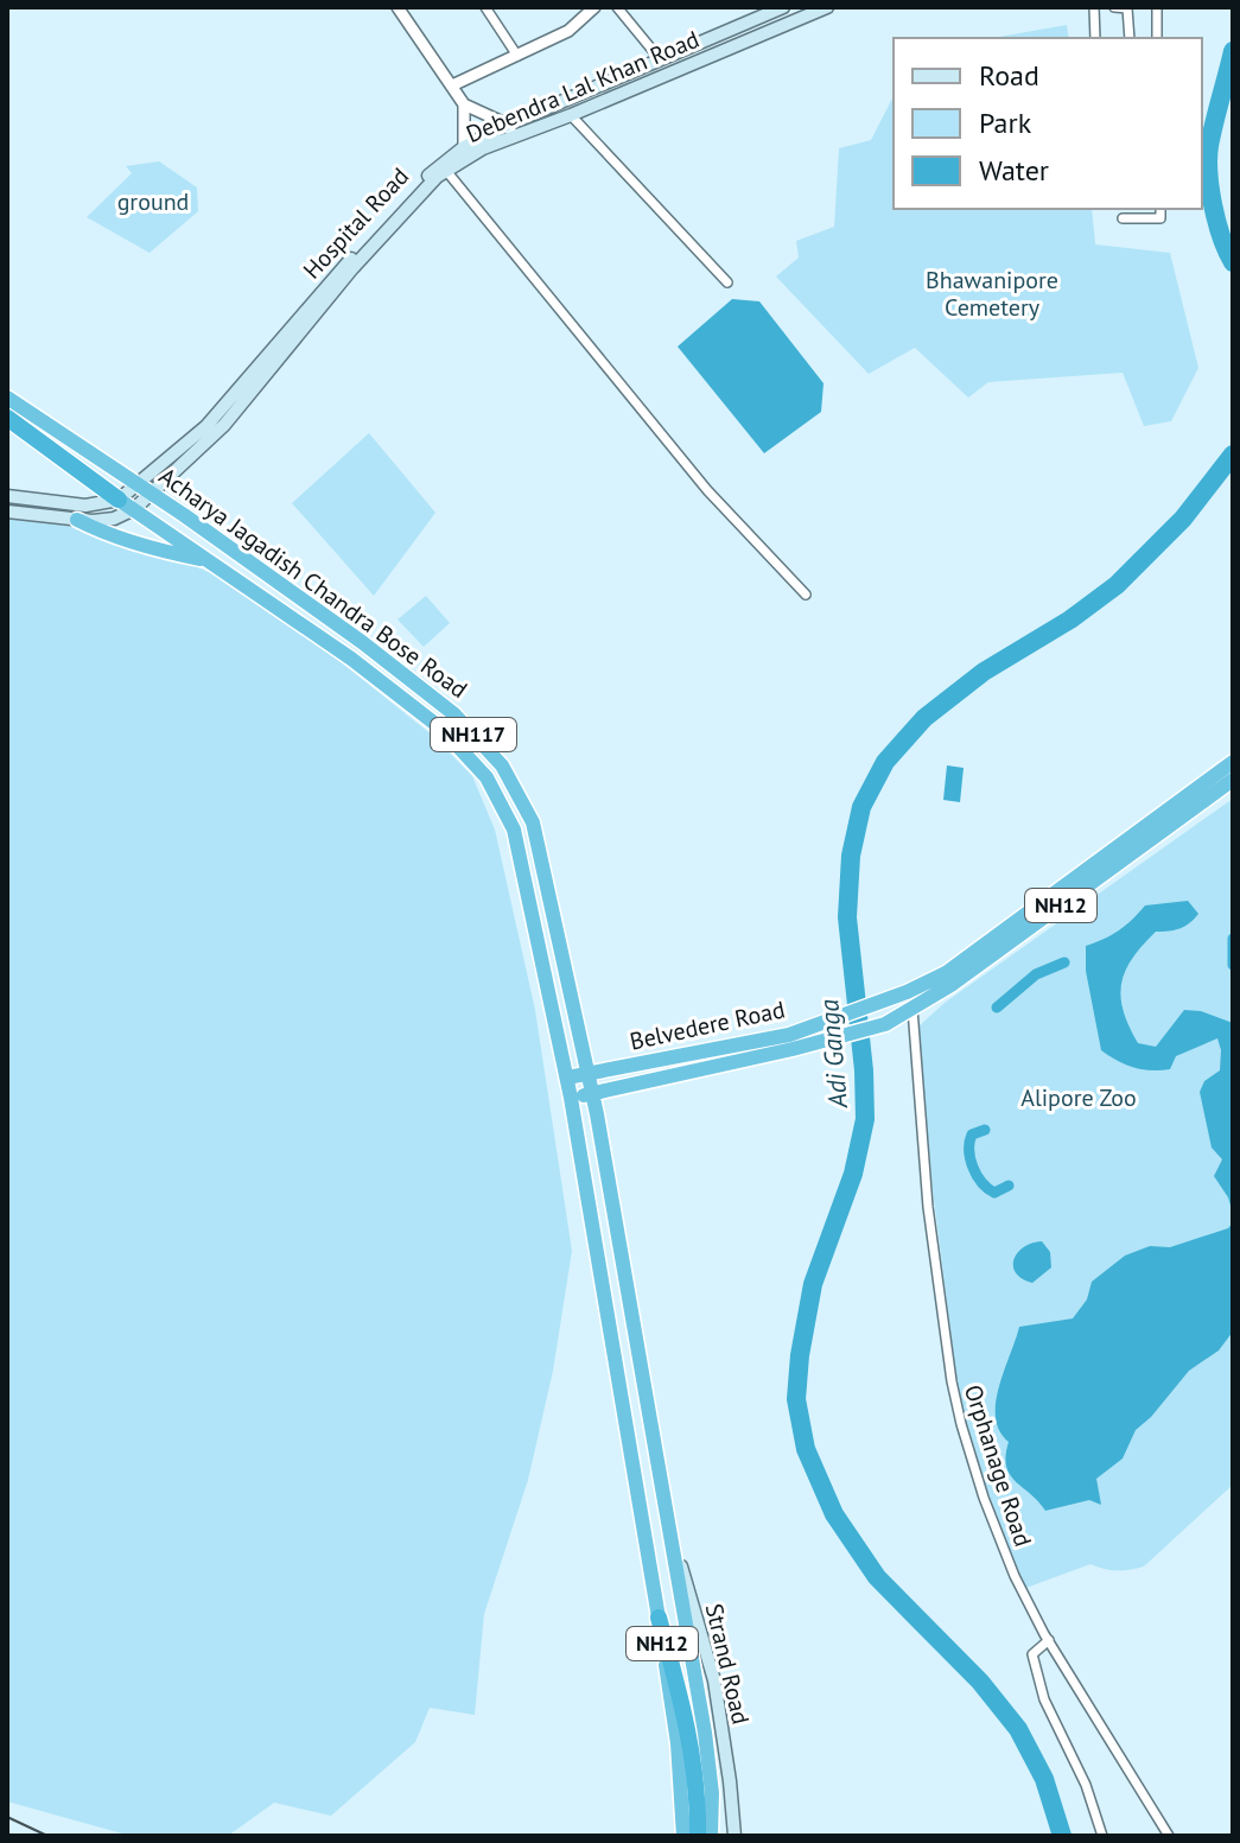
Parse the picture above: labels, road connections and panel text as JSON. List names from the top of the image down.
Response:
{
  "streets": {
    "highway": [
      "Acharya Jagadish Chandra Bose Road",
      "NH117",
      "NH12",
      "Belvedere Road"
    ],
    "main road": ["Debendra Lal Khan Road", "Hospital Road", "Strand Road"],
    "street": ["Orphanage Road"]
  },
  "crossings": [
    ["Debendra Lal Khan Road", "Hospital Road"],
    ["Debendra Lal Khan Road", "Acharya Jagadish Chandra Bose Road"],
    ["Hospital Road", "Acharya Jagadish Chandra Bose Road"],
    ["Acharya Jagadish Chandra Bose Road", "NH12"],
    ["Acharya Jagadish Chandra Bose Road", "Belvedere Road"],
    ["NH12", "Belvedere Road"],
    ["NH12", "Strand Road"],
    ["Belvedere Road", "Orphanage Road"]
  ],
  "water": ["Adi Ganga"],
  "parks": ["ground", "Bhawanipore Cemetery", "Alipore Zoo"],
  "legend": ["Road", "Park", "Water"]
}
